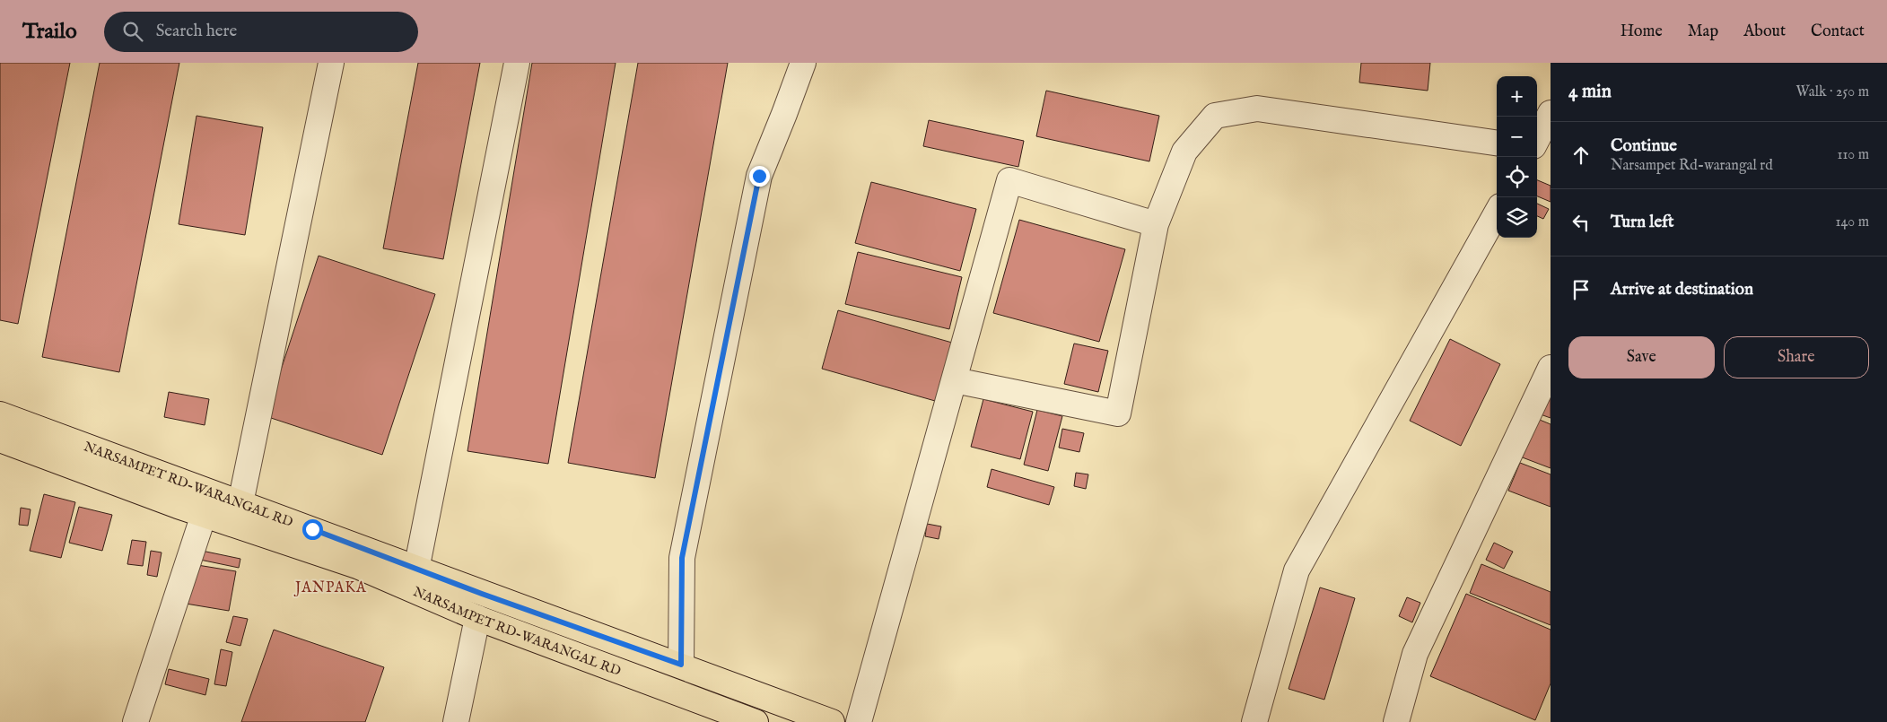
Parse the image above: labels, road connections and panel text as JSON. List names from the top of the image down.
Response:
{
  "streets": {
    "main road": ["NARSAMPET RD-WARANGAL RD"]
  },
  "districts": ["JANPAKA"],
  "page": {
    "header": "Trailo",
    "search": "Search here",
    "nav": [
      "Home",
      "Map",
      "About",
      "Contact"
    ],
    "heading": ["4 min", "Walk · 250 m"],
    "map_buttons": ["+", "−"],
    "list": [
      ["Continue", "Narsampet Rd-warangal rd", "110 m"],
      ["Turn left", "140 m"],
      "Arrive at destination"
    ],
    "buttons": ["Save", "Share"]
  }
}
